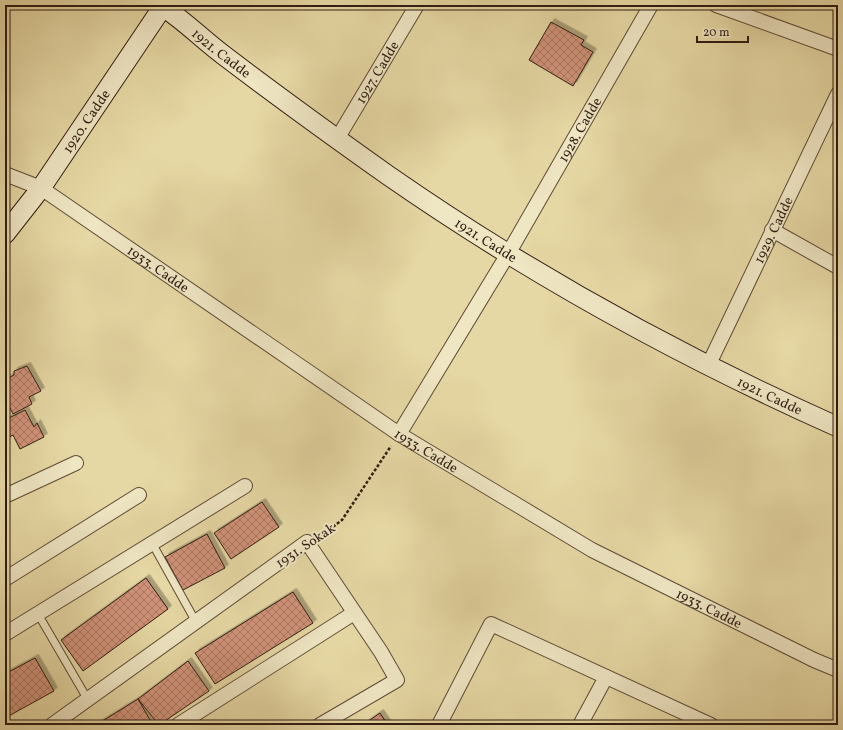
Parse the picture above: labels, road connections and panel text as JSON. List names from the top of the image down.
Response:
{
  "streets": {
    "street": [
      "1921. Cadde",
      "1927. Cadde",
      "1920. Cadde",
      "1928. Cadde",
      "1929. Cadde",
      "1933. Cadde",
      "1931. Sokak"
    ]
  },
  "crossings": [
    ["1921. Cadde", "1927. Cadde"],
    ["1921. Cadde", "1920. Cadde"],
    ["1921. Cadde", "1928. Cadde"],
    ["1921. Cadde", "1929. Cadde"],
    ["1920. Cadde", "1933. Cadde"],
    ["1933. Cadde", "1931. Sokak"]
  ],
  "scale_bar": "20 m"
}
